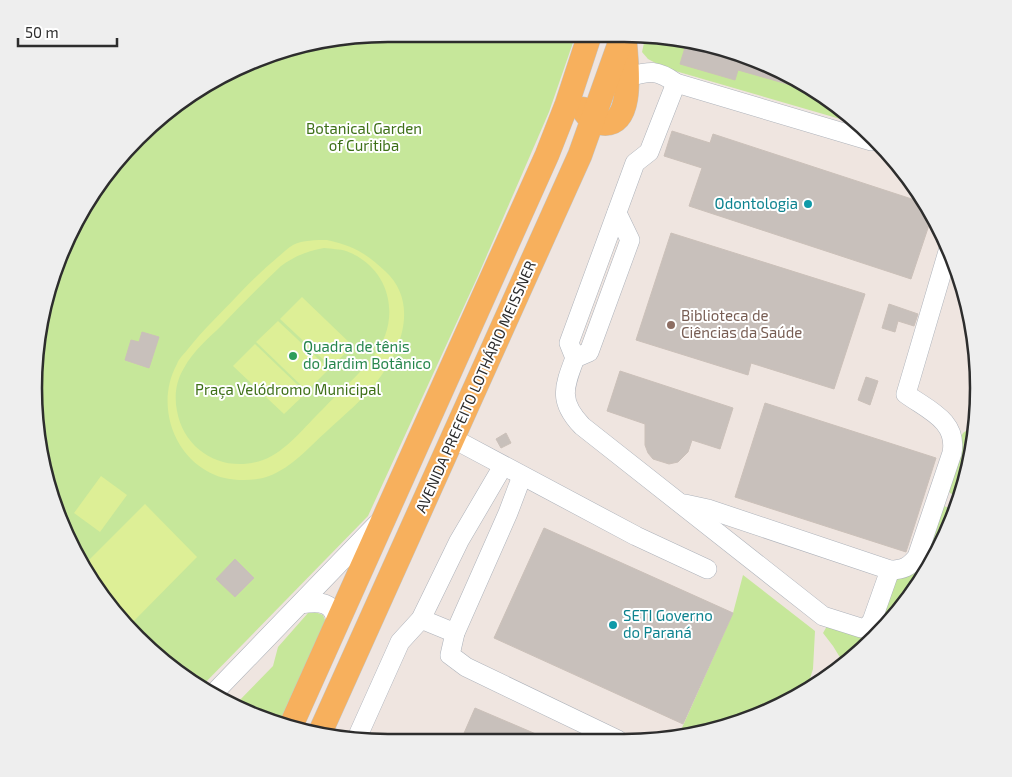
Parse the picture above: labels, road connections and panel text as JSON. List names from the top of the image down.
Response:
{
  "streets": {
    "main road": ["AVENIDA PREFEITO LOTHÁRIO MEISSNER"]
  },
  "parks": ["Botanical Garden of Curitiba", "Praça Velódromo Municipal"],
  "places": [
    "Odontologia",
    "Biblioteca de Ciências da Saúde",
    "Quadra de tênis do Jardim Botânico",
    "SETI Governo do Paraná"
  ],
  "scale_bar": "50 m"
}
